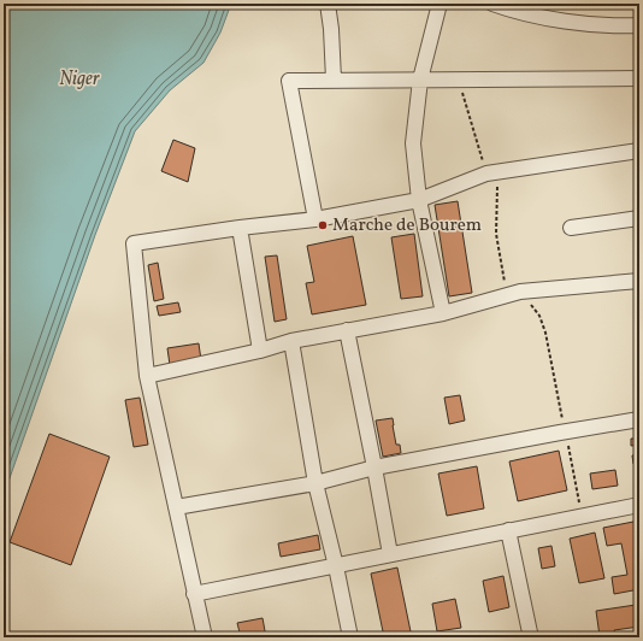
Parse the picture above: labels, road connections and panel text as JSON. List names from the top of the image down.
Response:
{
  "water": ["Niger"],
  "places": ["Marche de Bourem"]
}
